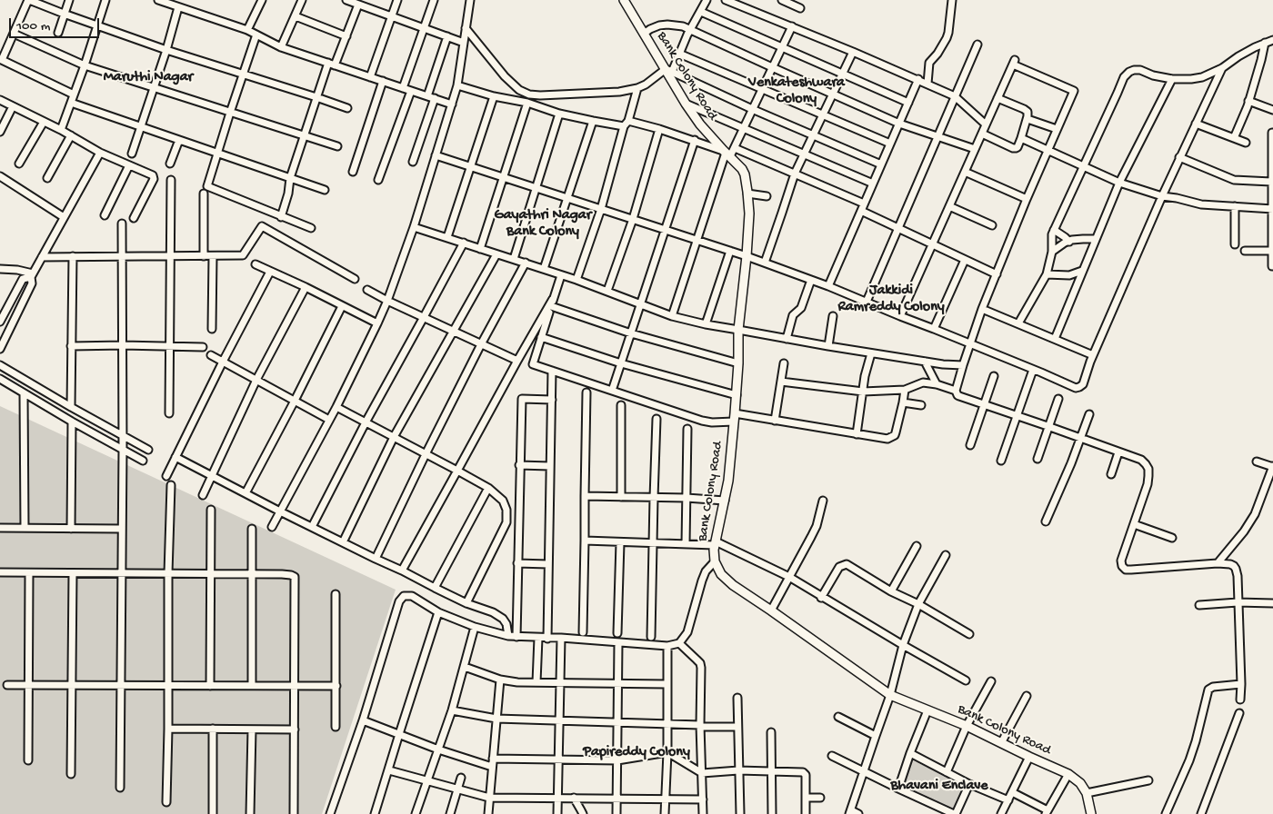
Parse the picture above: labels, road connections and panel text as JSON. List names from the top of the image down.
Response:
{
  "streets": {
    "street": ["Bank Colony Road"]
  },
  "districts": [
    "Maruthi Nagar",
    "Venkateshwara Colony",
    "Gayathri Nagar Bank Colony",
    "Jakkidi Ramreddy Colony",
    "Papireddy Colony",
    "Bhavani Enclave"
  ],
  "scale_bar": "100 m"
}
